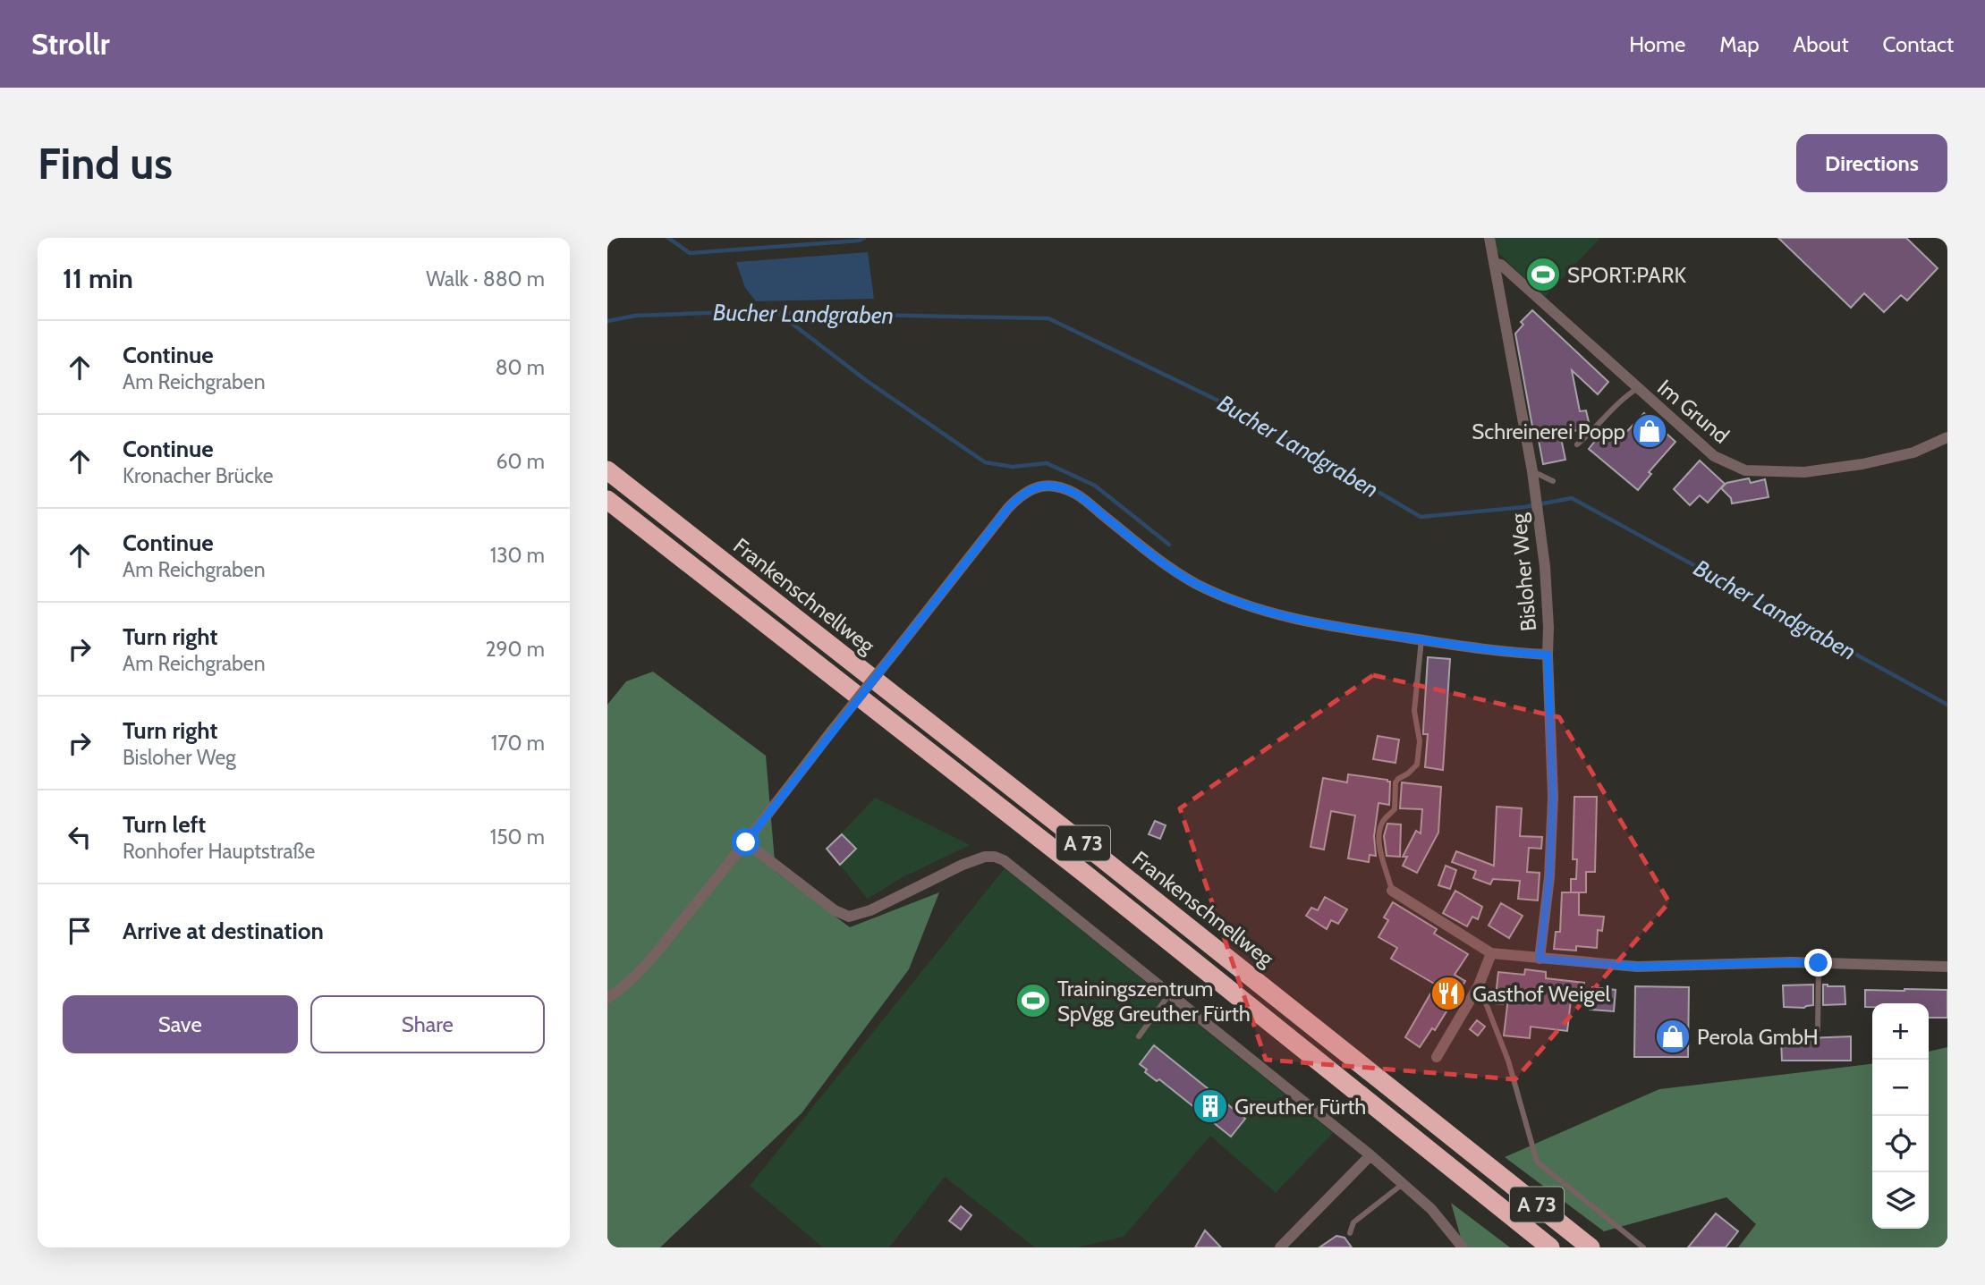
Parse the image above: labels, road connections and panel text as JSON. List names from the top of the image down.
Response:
{
  "streets": {
    "highway": ["Frankenschnellweg", "A 73"],
    "street": ["Im Grund", "Bisloher Weg"]
  },
  "crossings": [
    ["Im Grund", "Bisloher Weg"]
  ],
  "water": ["Bucher Landgraben"],
  "places": {
    "sports": ["SPORT:PARK", "Trainingszentrum SpVgg Greuther Fürth"],
    "shop": ["Schreinerei Popp", "Perola GmbH"],
    "restaurant": ["Gasthof Weigel"],
    "building": ["Greuther Fürth"]
  },
  "page": {
    "header": "Strollr",
    "nav": [
      "Home",
      "Map",
      "About",
      "Contact"
    ],
    "buttons": [
      "Directions",
      ["Save", "Share"]
    ],
    "title": "Find us",
    "heading": ["11 min", "Walk · 880 m"],
    "list": [
      ["Continue", "Am Reichgraben", "80 m"],
      ["Continue", "Kronacher Brücke", "60 m"],
      ["Continue", "Am Reichgraben", "130 m"],
      ["Turn right", "Am Reichgraben", "290 m"],
      ["Turn right", "Bisloher Weg", "170 m"],
      ["Turn left", "Ronhofer Hauptstraße", "150 m"],
      "Arrive at destination"
    ],
    "map_buttons": ["+", "−"]
  }
}
